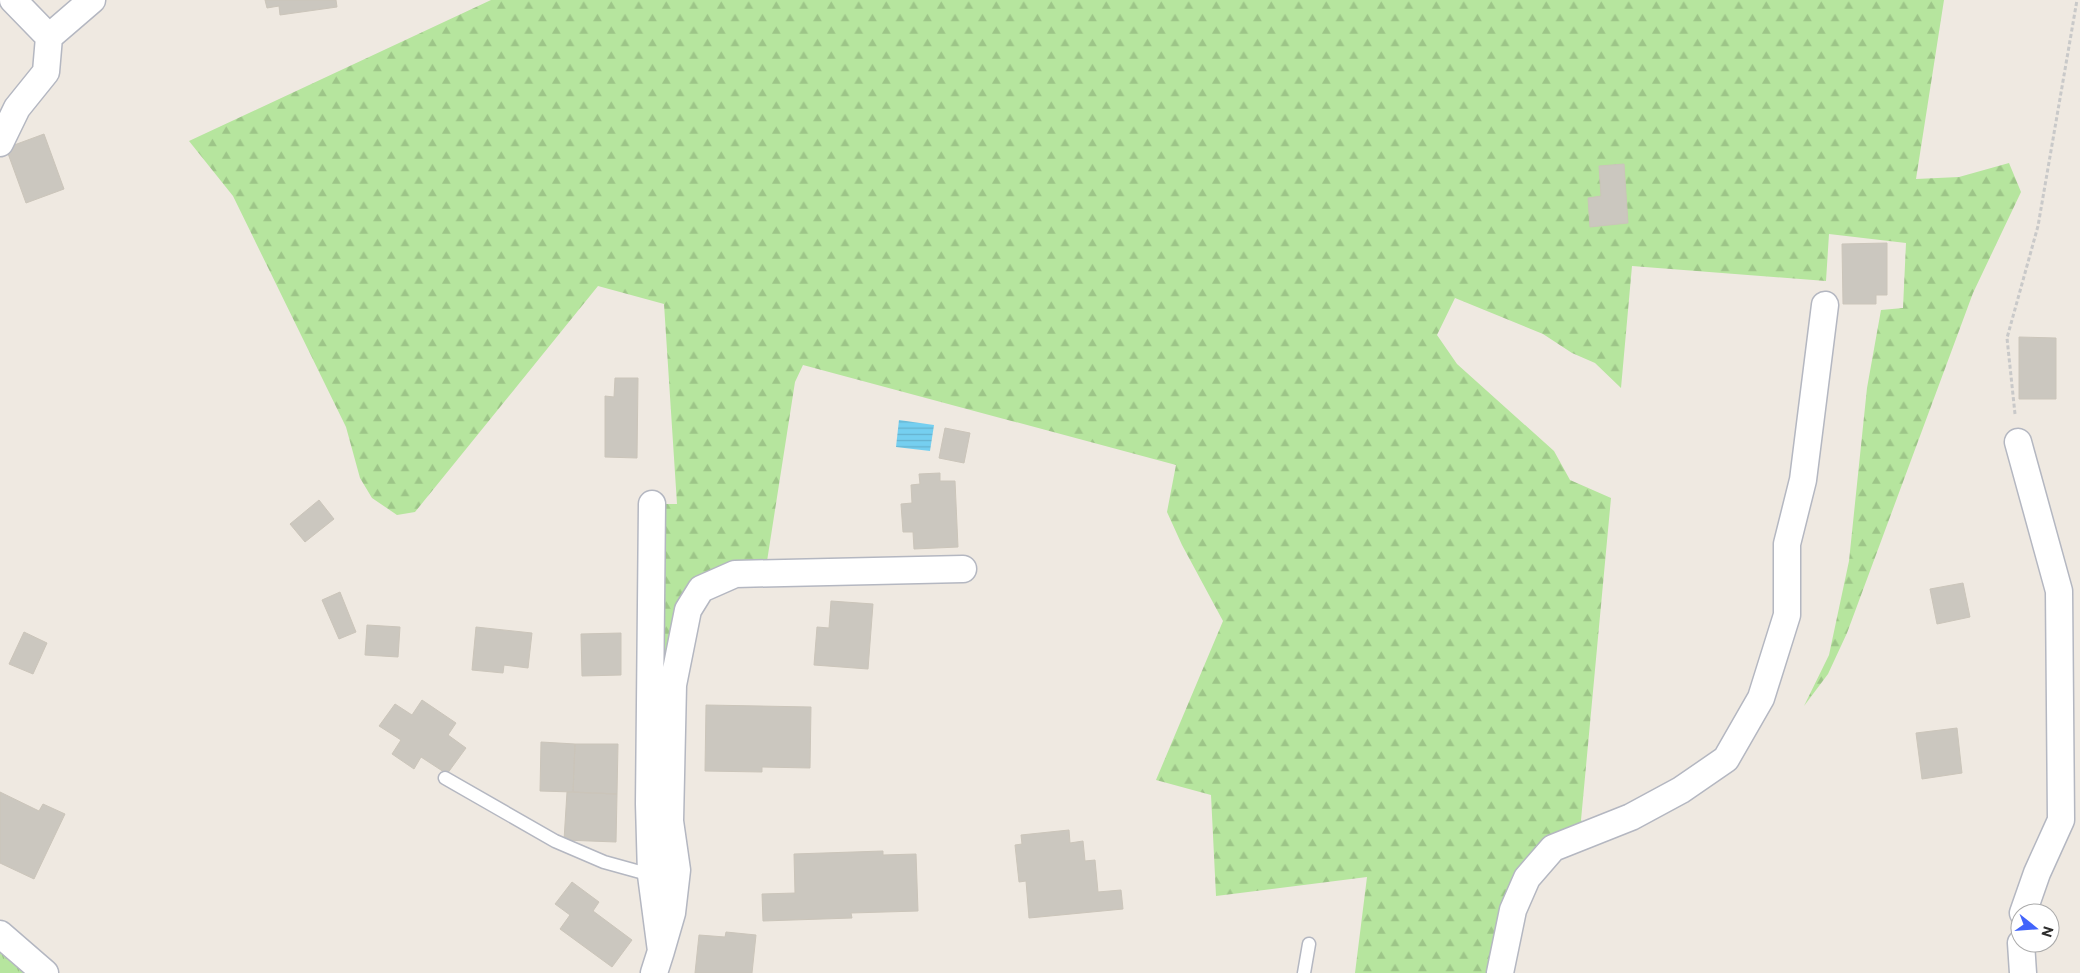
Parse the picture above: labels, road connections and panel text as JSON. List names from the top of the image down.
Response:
{
  "north": "right"
}
